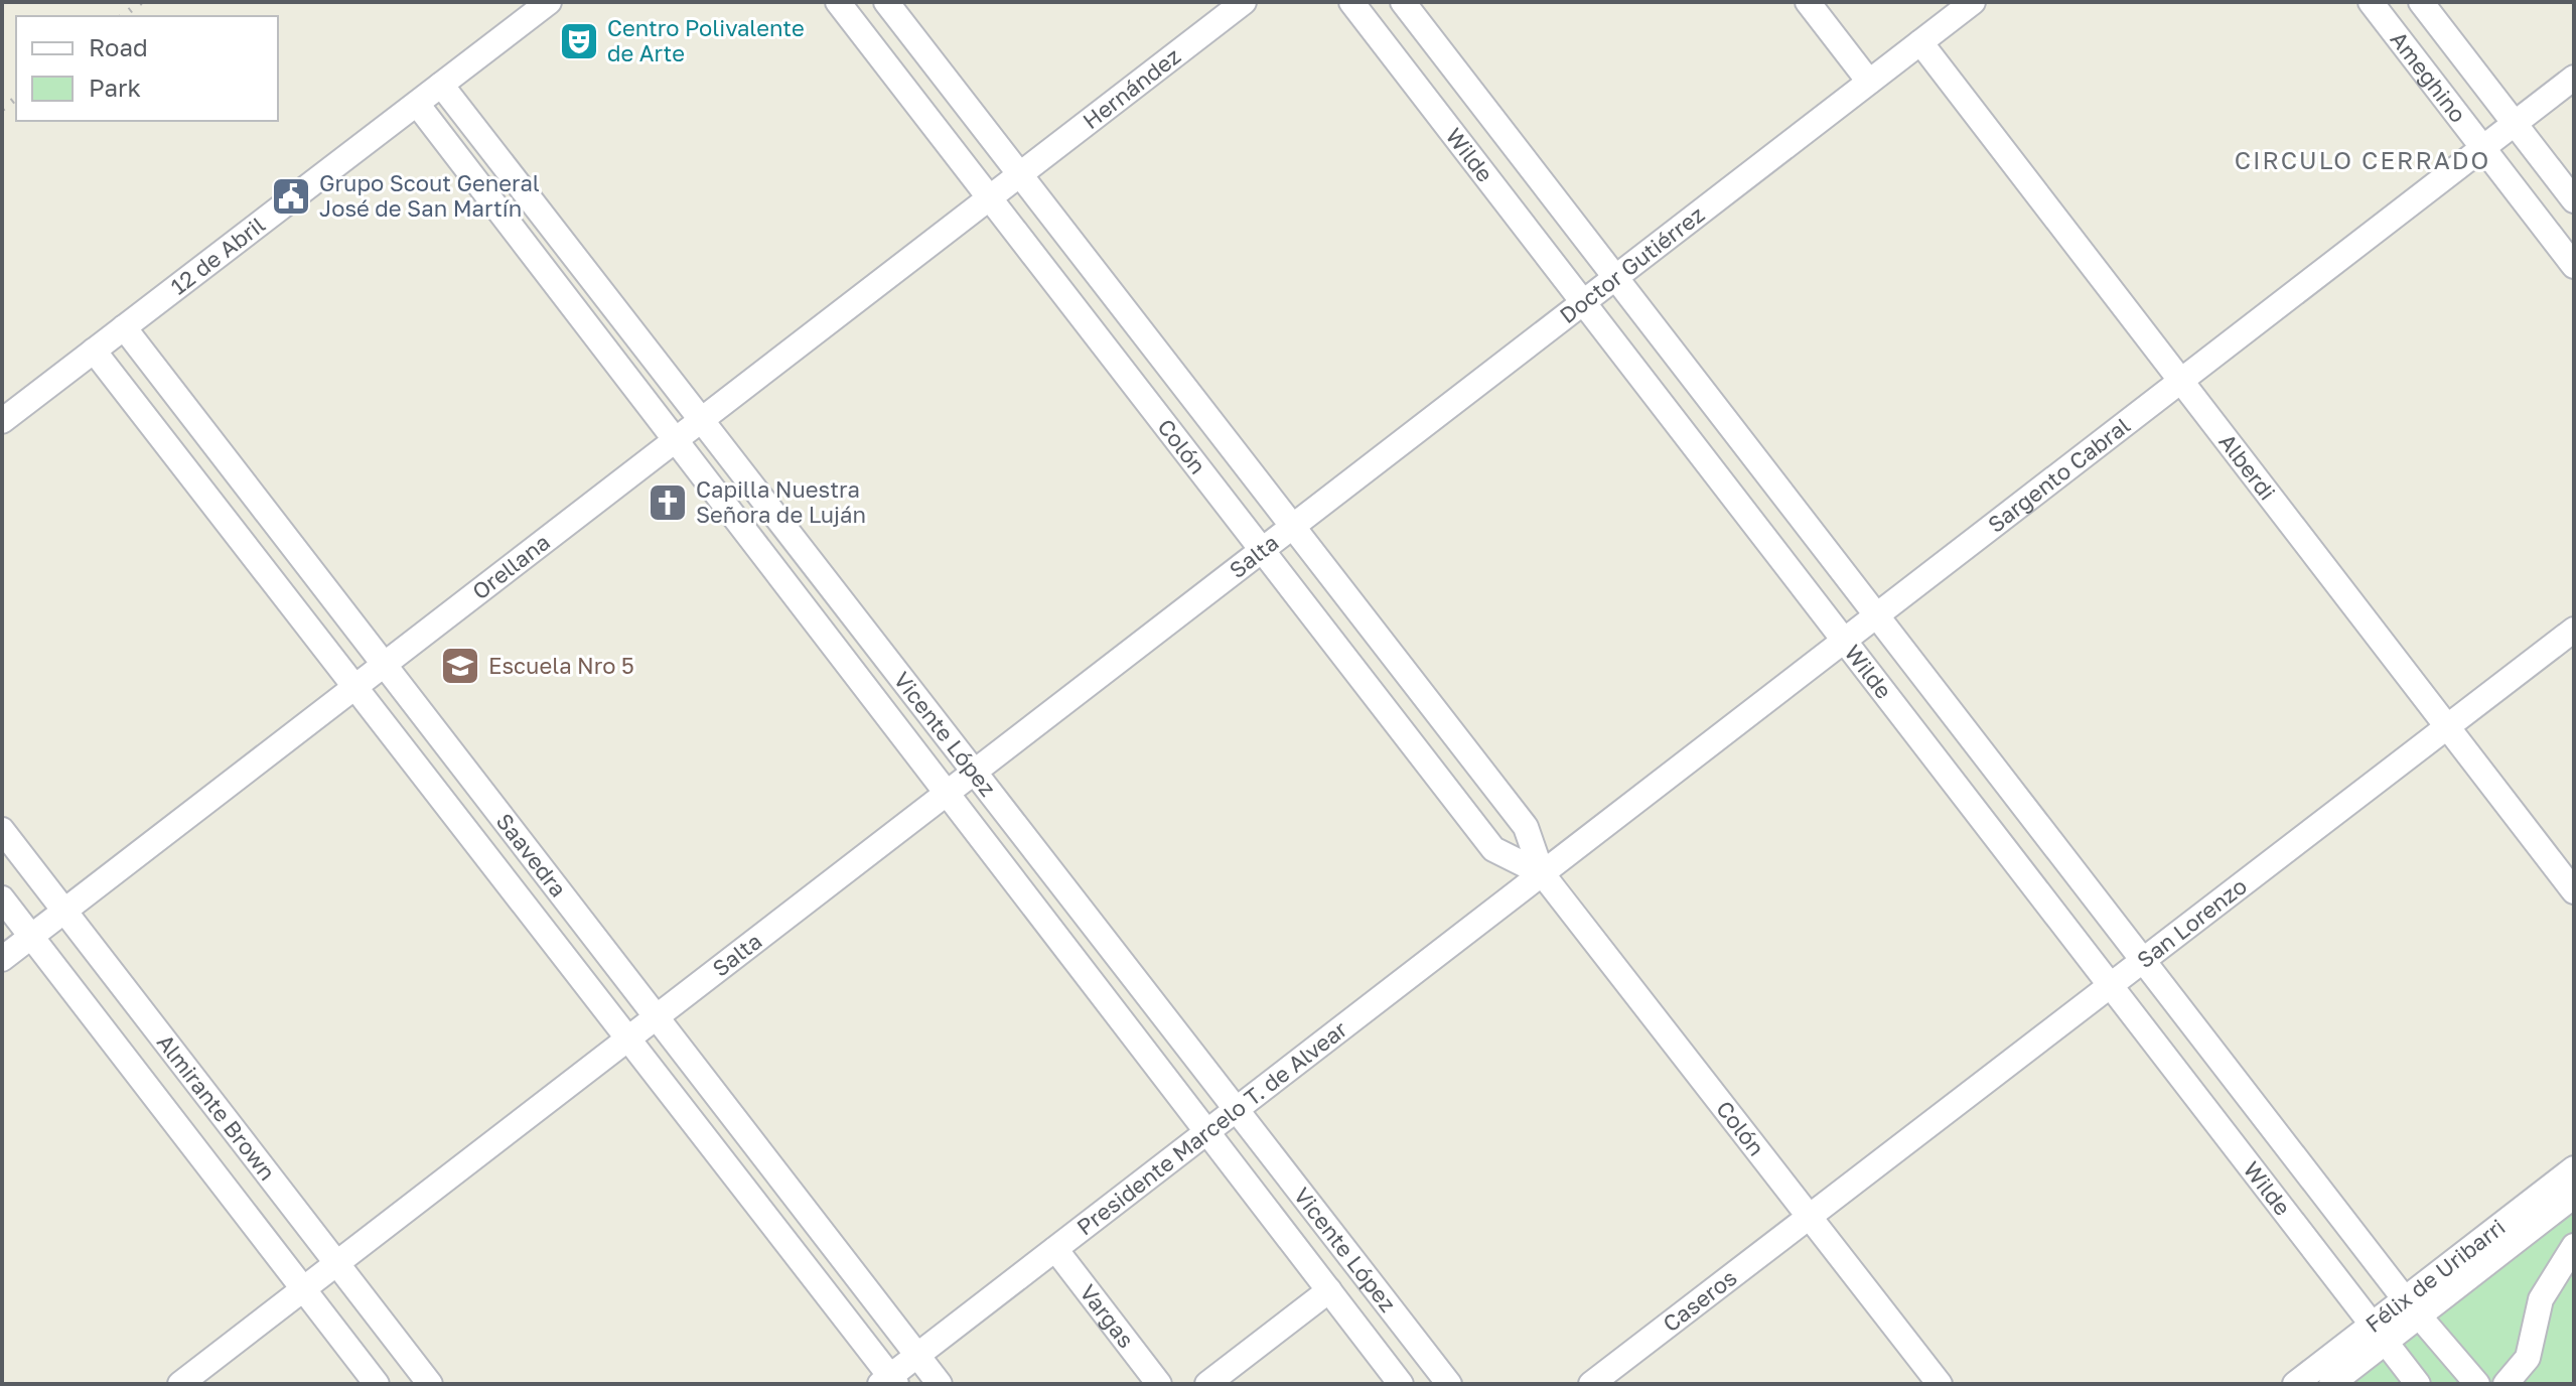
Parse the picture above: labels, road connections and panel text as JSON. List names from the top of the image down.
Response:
{
  "streets": {
    "street": [
      "Ameghino",
      "Hernández",
      "Wilde",
      "12 de Abril",
      "Doctor Gutiérrez",
      "Colón",
      "Alberdi",
      "Sargento Cabral",
      "Salta",
      "Orellana",
      "Vicente López",
      "Saavedra",
      "San Lorenzo",
      "Almirante Brown",
      "Presidente Marcelo T. de Alvear",
      "Félix de Uribarri",
      "Caseros",
      "Vargas"
    ]
  },
  "crossings": [
    ["Ameghino", "Sargento Cabral"],
    ["Hernández", "Colón"],
    ["Hernández", "Orellana"],
    ["Wilde", "Doctor Gutiérrez"],
    ["Wilde", "Sargento Cabral"],
    ["Wilde", "San Lorenzo"],
    ["Wilde", "Félix de Uribarri"],
    ["12 de Abril", "Vicente López"],
    ["12 de Abril", "Saavedra"],
    ["Doctor Gutiérrez", "Colón"],
    ["Doctor Gutiérrez", "Alberdi"],
    ["Doctor Gutiérrez", "Salta"],
    ["Colón", "Sargento Cabral"],
    ["Colón", "Salta"],
    ["Colón", "Orellana"],
    ["Colón", "San Lorenzo"],
    ["Colón", "Presidente Marcelo T. de Alvear"],
    ["Colón", "Caseros"],
    ["Alberdi", "Sargento Cabral"],
    ["Alberdi", "San Lorenzo"],
    ["Sargento Cabral", "Presidente Marcelo T. de Alvear"],
    ["Salta", "Vicente López"],
    ["Salta", "Saavedra"],
    ["Salta", "Almirante Brown"],
    ["Orellana", "Vicente López"],
    ["Orellana", "Saavedra"],
    ["Orellana", "Almirante Brown"],
    ["Vicente López", "Presidente Marcelo T. de Alvear"],
    ["Saavedra", "Presidente Marcelo T. de Alvear"],
    ["San Lorenzo", "Caseros"],
    ["Presidente Marcelo T. de Alvear", "Vargas"]
  ],
  "districts": ["CIRCULO CERRADO"],
  "places": {
    "theatre": ["Centro Polivalente de Arte"],
    "public building": ["Grupo Scout General José de San Martín"],
    "church": ["Capilla Nuestra Señora de Luján"],
    "school or university": ["Escuela Nro 5"]
  },
  "legend": ["Road", "Park"]
}
